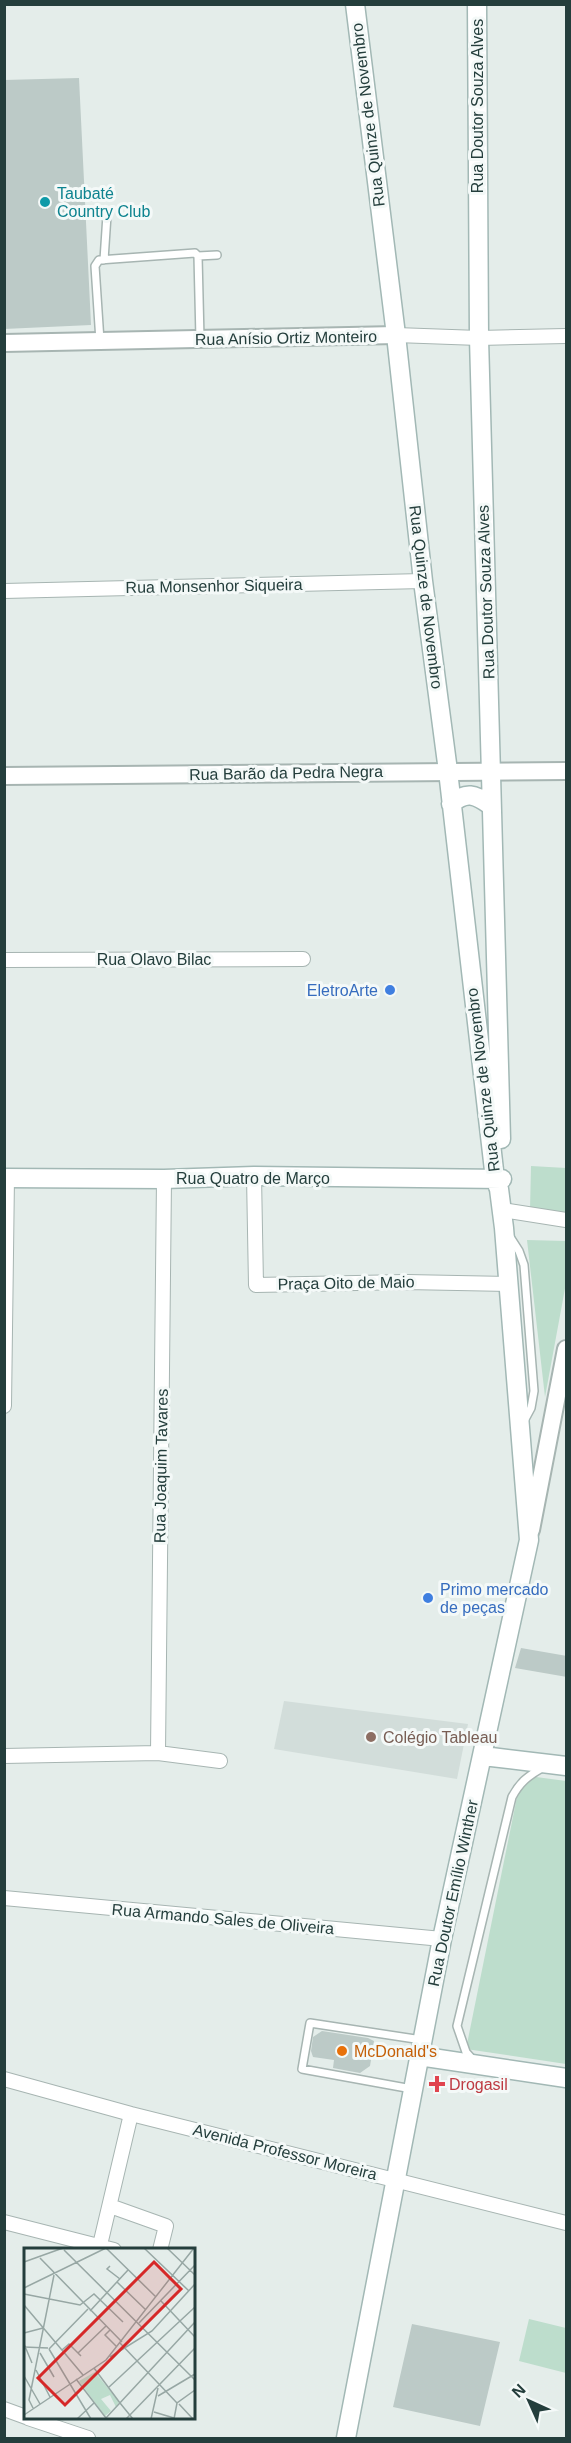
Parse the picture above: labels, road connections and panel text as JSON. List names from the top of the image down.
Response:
{
  "streets": {
    "main road": [
      "Rua Doutor Souza Alves",
      "Rua Quinze de Novembro",
      "Rua Quatro de Março",
      "Rua Doutor Emílio Winther"
    ],
    "street": [
      "Rua Anísio Ortiz Monteiro",
      "Rua Monsenhor Siqueira",
      "Rua Barão da Pedra Negra",
      "Rua Olavo Bilac",
      "Praça Oito de Maio",
      "Rua Joaquim Tavares",
      "Rua Armando Sales de Oliveira",
      "Avenida Professor Moreira"
    ]
  },
  "crossings": [
    ["Rua Doutor Souza Alves", "Rua Quinze de Novembro"],
    ["Rua Doutor Souza Alves", "Rua Anísio Ortiz Monteiro"],
    ["Rua Doutor Souza Alves", "Rua Barão da Pedra Negra"],
    ["Rua Doutor Souza Alves", "Rua Quatro de Março"],
    ["Rua Quinze de Novembro", "Rua Anísio Ortiz Monteiro"],
    ["Rua Quinze de Novembro", "Rua Monsenhor Siqueira"],
    ["Rua Quinze de Novembro", "Rua Barão da Pedra Negra"],
    ["Rua Quinze de Novembro", "Rua Quatro de Março"],
    ["Rua Quinze de Novembro", "Praça Oito de Maio"],
    ["Rua Quinze de Novembro", "Rua Doutor Emílio Winther"],
    ["Rua Quatro de Março", "Praça Oito de Maio"],
    ["Rua Quatro de Março", "Rua Joaquim Tavares"],
    ["Rua Doutor Emílio Winther", "Rua Armando Sales de Oliveira"],
    ["Rua Doutor Emílio Winther", "Avenida Professor Moreira"]
  ],
  "places": {
    "other": [
      "Taubaté Country Club",
      "EletroArte",
      "Primo mercado de peças",
      "Colégio Tableau",
      "McDonald's"
    ],
    "health": ["Drogasil"]
  },
  "north": "top left"
}
